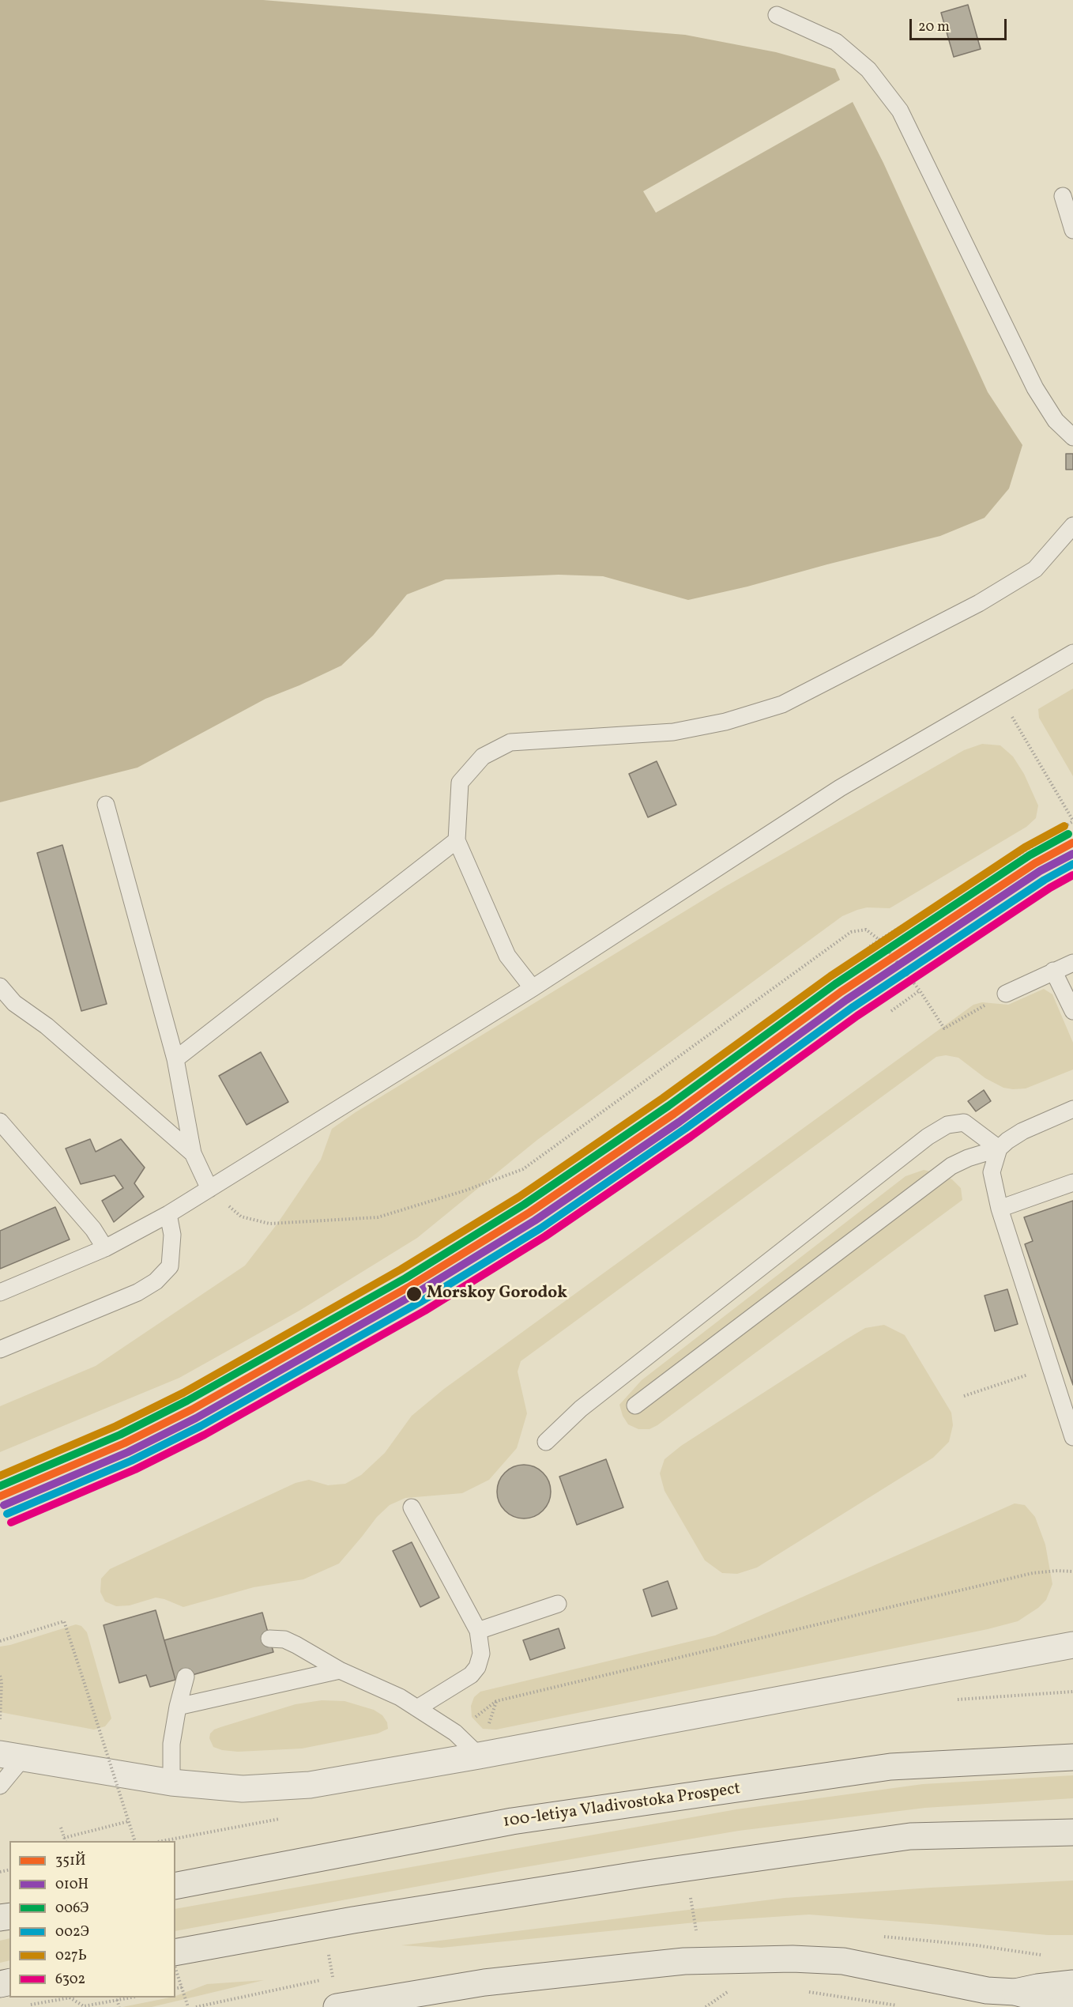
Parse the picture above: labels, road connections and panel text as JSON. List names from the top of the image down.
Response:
{
  "streets": {
    "main road": ["100-letiya Vladivostoka Prospect"]
  },
  "places": ["Morskoy Gorodok"],
  "lines": [
    "transit line 027Ь",
    "transit line 006Э",
    "transit line 351Й",
    "transit line 010Н",
    "transit line 002Э",
    "transit line 6302"
  ],
  "legend": [
    "351Й",
    "010Н",
    "006Э",
    "002Э",
    "027Ь",
    "6302"
  ],
  "scale_bar": "20 m"
}
